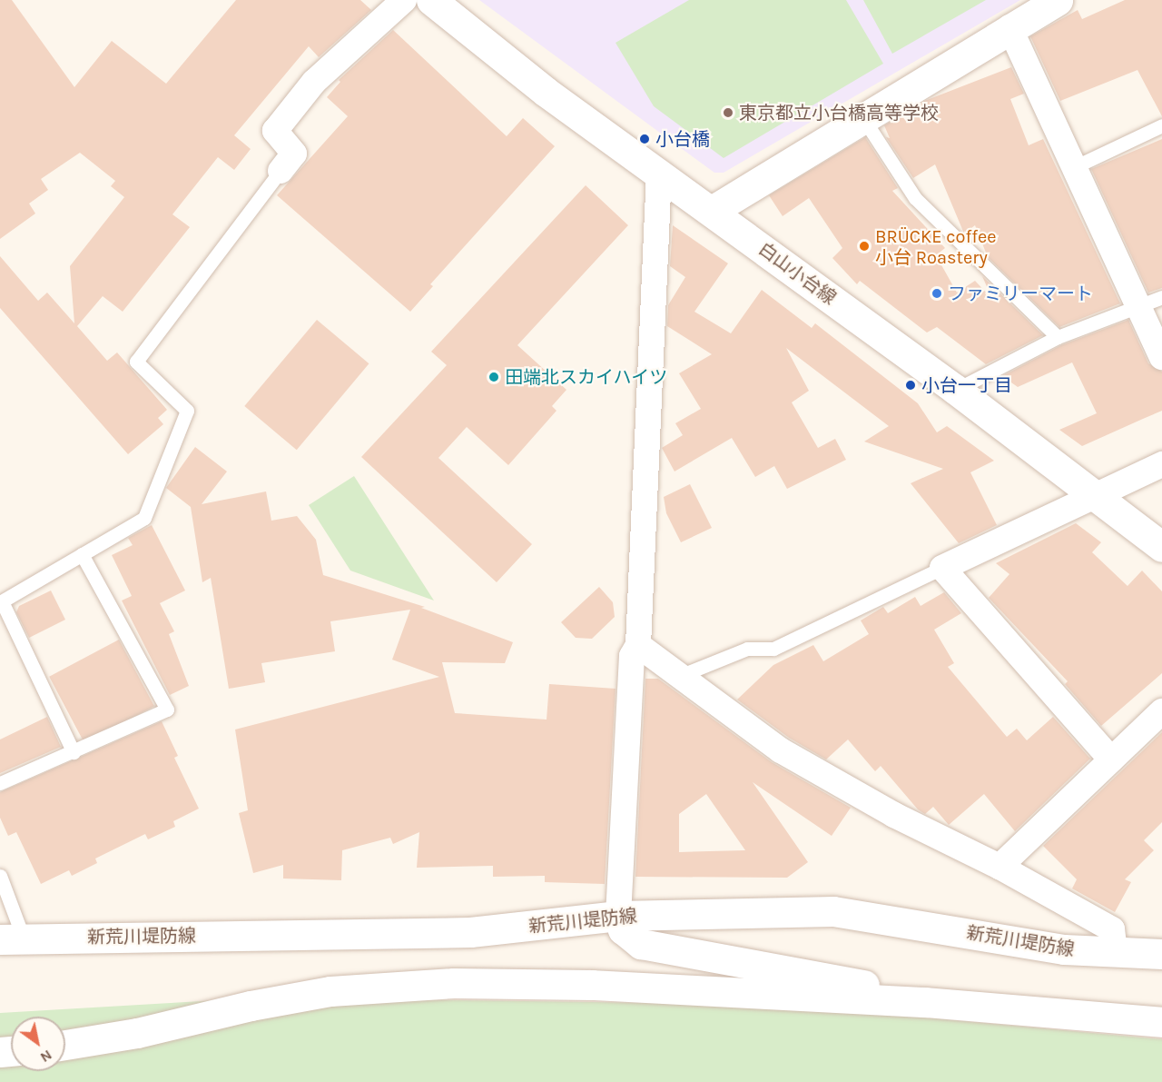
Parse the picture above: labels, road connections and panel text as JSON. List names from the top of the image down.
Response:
{
  "streets": {
    "main road": ["白山小台線", "新荒川堤防線"]
  },
  "places": [
    "東京都立小台橋高等学校",
    "小台橋",
    "BRÜCKE coffee 小台 Roastery",
    "ファミリーマート",
    "田端北スカイハイツ",
    "小台一丁目"
  ],
  "north": "bottom right"
}
